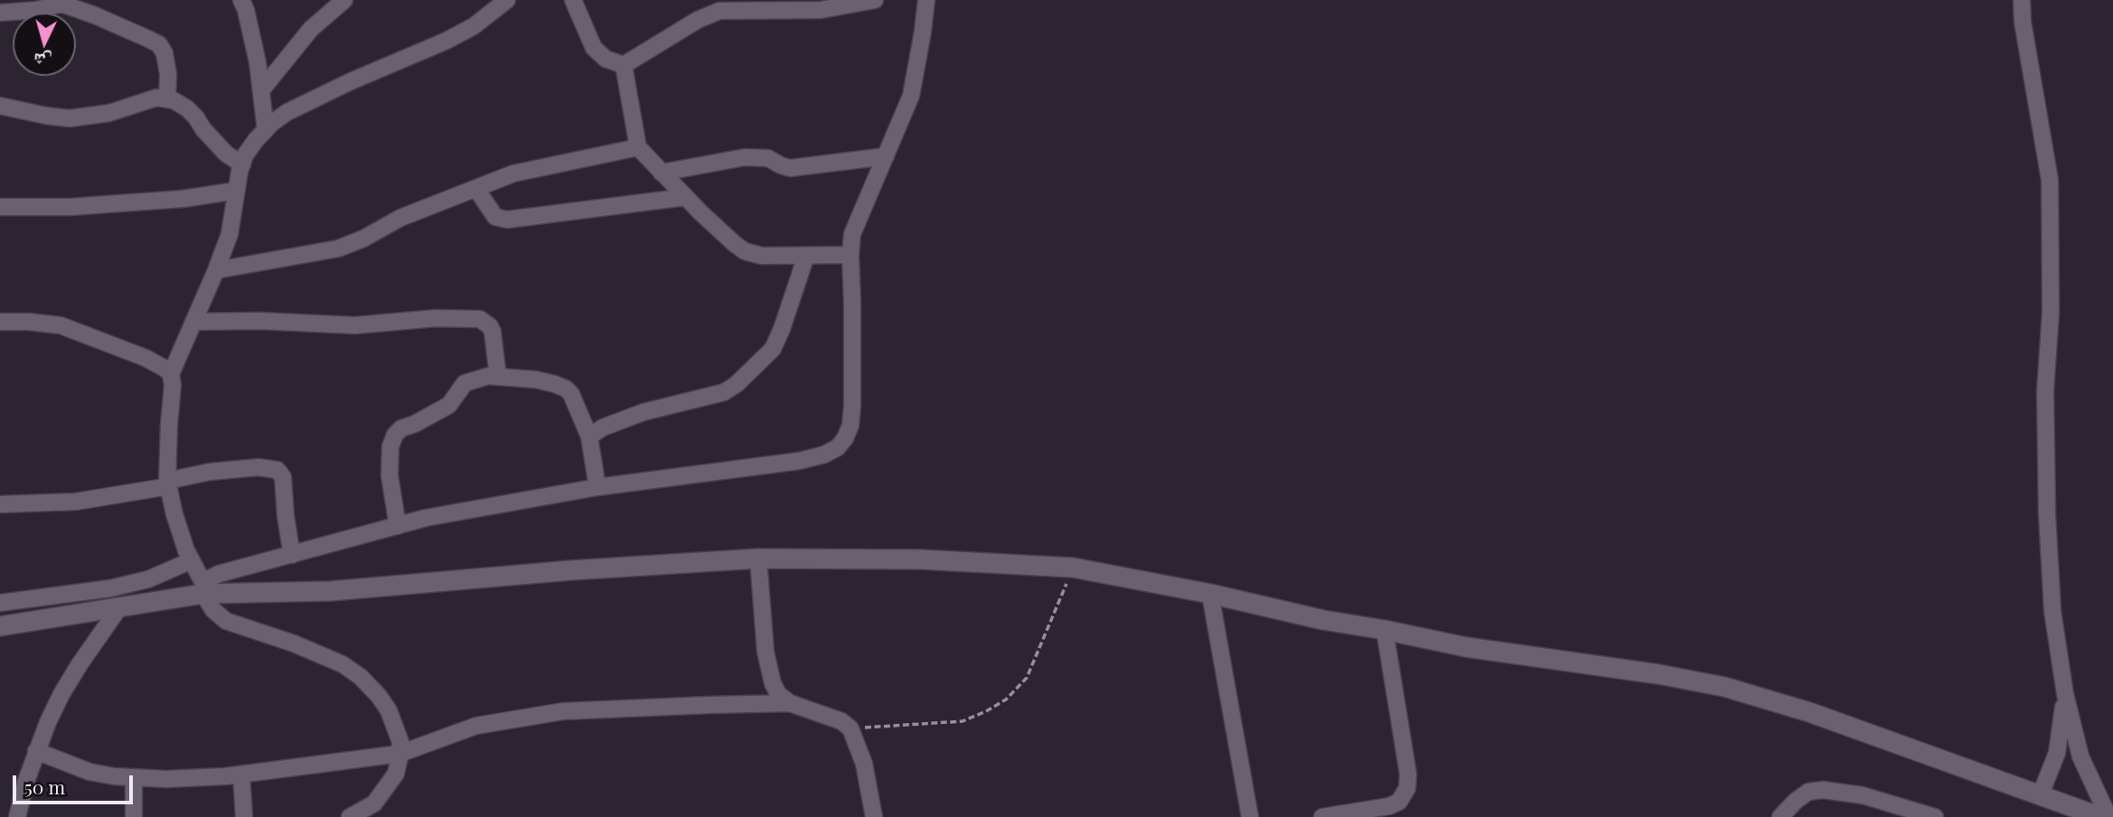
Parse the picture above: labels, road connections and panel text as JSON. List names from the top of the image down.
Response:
{
  "scale_bar": "50 m",
  "north": "bottom"
}
